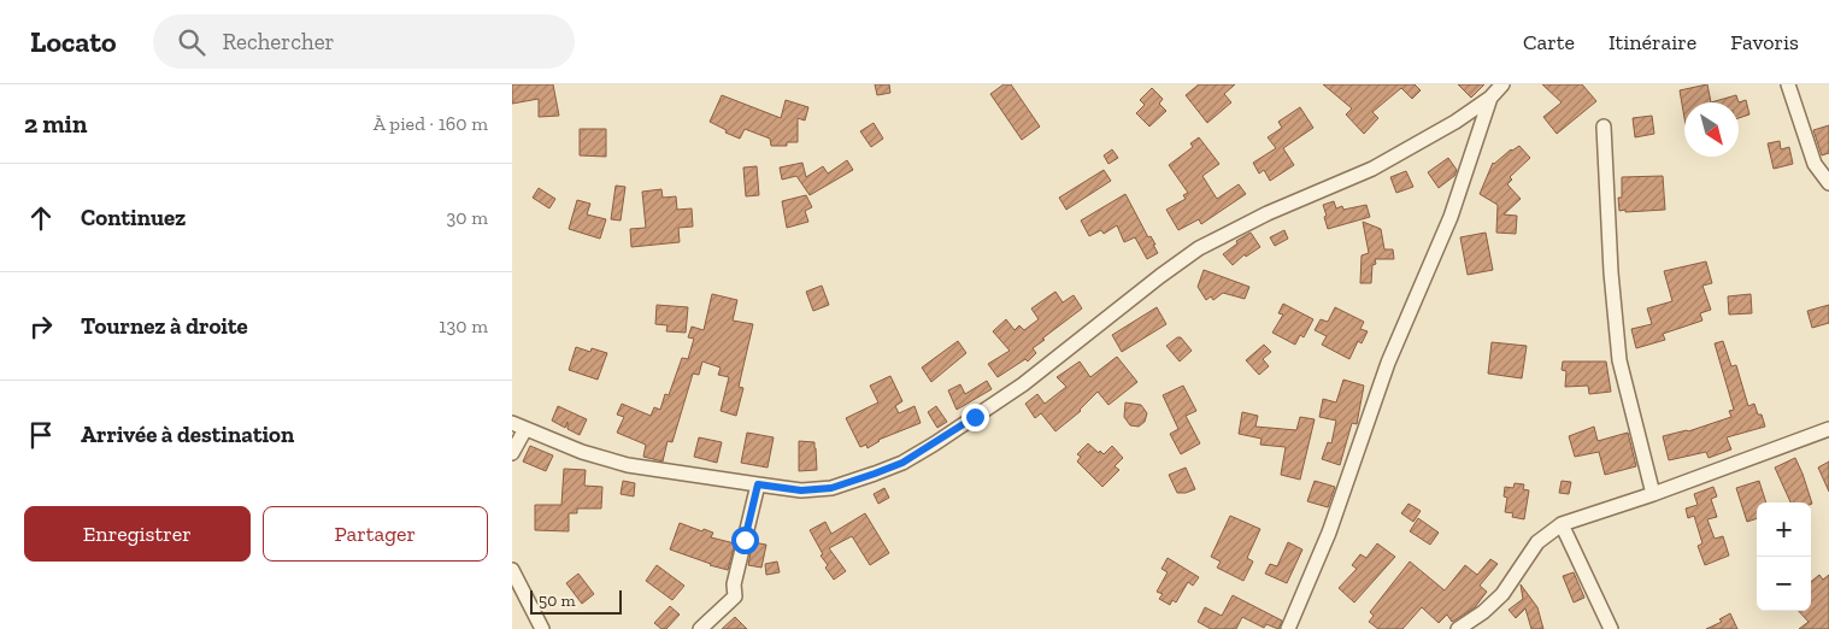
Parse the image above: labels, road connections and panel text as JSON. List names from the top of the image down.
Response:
{
  "scale_bar": "50 m",
  "north": "bottom right",
  "page": {
    "header": "Locato",
    "search": "Rechercher",
    "nav": ["Carte", "Itinéraire", "Favoris"],
    "heading": ["2 min", "À pied · 160 m"],
    "list": [
      ["Continuez", "30 m"],
      ["Tournez à droite", "130 m"],
      "Arrivée à destination"
    ],
    "buttons": ["Enregistrer", "Partager"],
    "map_buttons": ["+", "−"],
    "scale": "50 m"
  }
}
